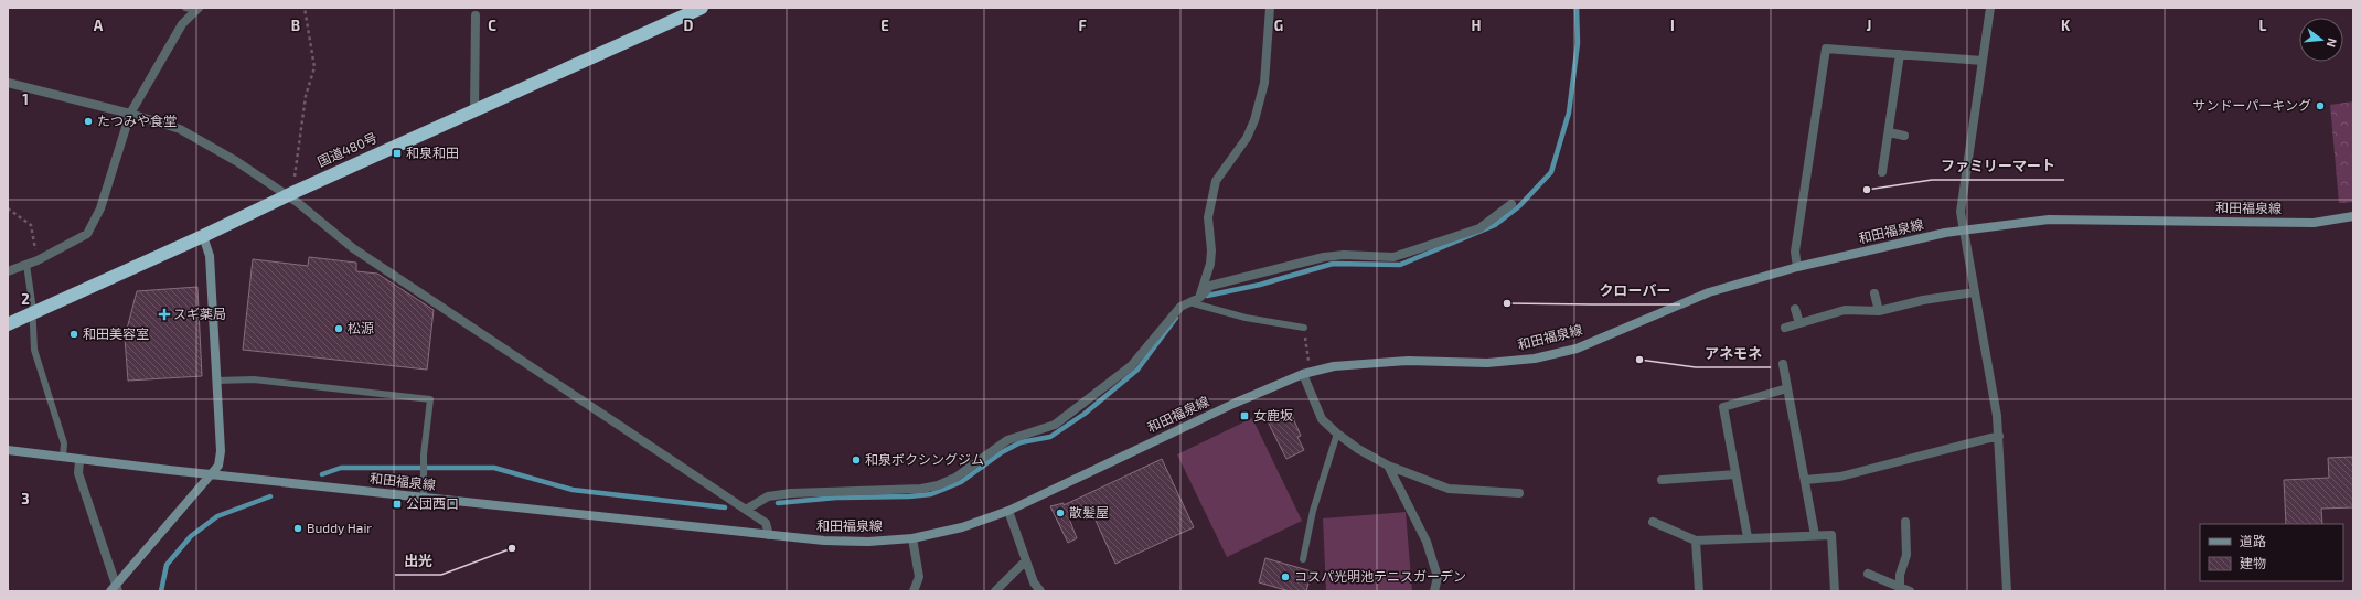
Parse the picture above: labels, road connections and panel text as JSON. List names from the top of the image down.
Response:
{
  "streets": {
    "highway": ["国道480号"],
    "main road": ["和田福泉線"]
  },
  "places": {
    "other": [
      "サンドーパーキング",
      "たつみや食堂",
      "ファミリーマート",
      "クローバー",
      "松源",
      "和田美容室",
      "アネモネ",
      "和泉ボクシングジム",
      "散髪屋",
      "Buddy Hair",
      "出光",
      "コスパ光明池テニスガーデン"
    ],
    "transit": ["和泉和田", "女鹿坂", "公団西口"],
    "health": ["スギ薬局"]
  },
  "legend": ["道路", "建物"],
  "north": "right",
  "grid": {
    "columns": [
      "A",
      "B",
      "C",
      "D",
      "E",
      "F",
      "G",
      "H",
      "I",
      "J",
      "K",
      "L"
    ],
    "rows": ["1", "2", "3"]
  }
}
